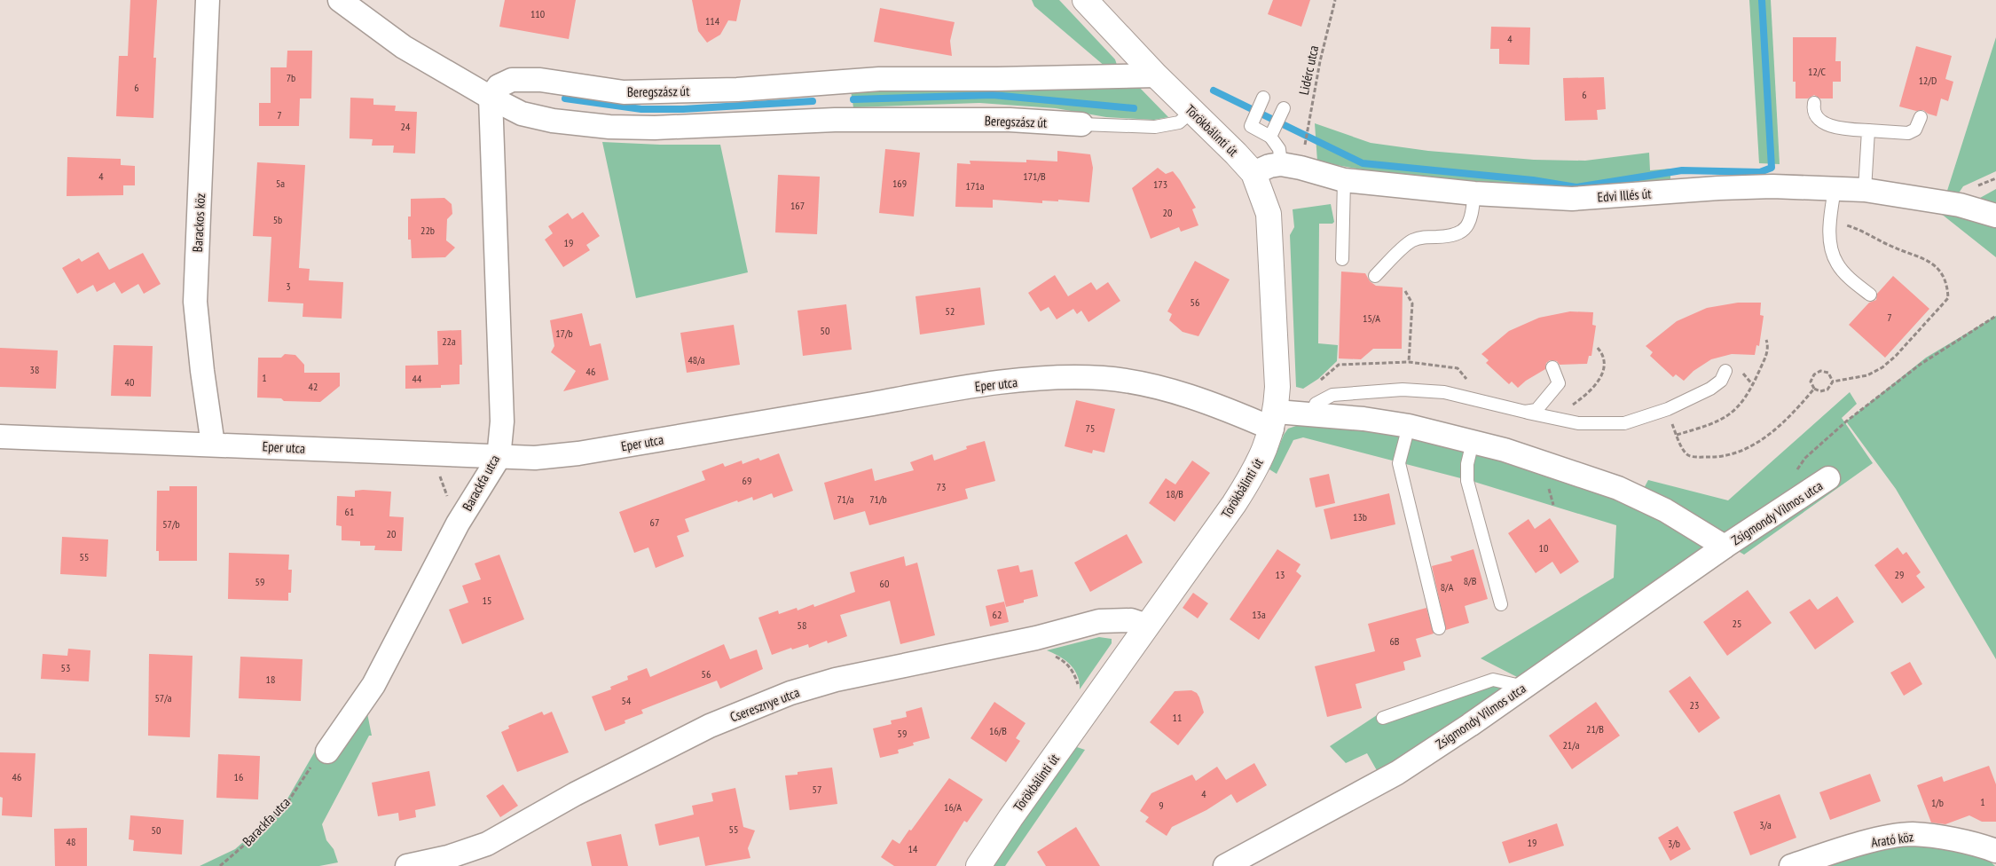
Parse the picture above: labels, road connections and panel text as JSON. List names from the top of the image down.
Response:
{
  "streets": {
    "street": [
      "Beregszász út",
      "Törökbálinti út",
      "Edvi Illés út",
      "Barackos köz",
      "Eper utca",
      "Barackfa utca",
      "Zsigmondy Vilmos utca",
      "Cseresznye utca",
      "Arató köz"
    ],
    "path": ["Lidérc utca"]
  },
  "crossings": [
    ["Beregszász út", "Törökbálinti út"],
    ["Beregszász út", "Barackfa utca"],
    ["Törökbálinti út", "Edvi Illés út"],
    ["Törökbálinti út", "Eper utca"],
    ["Törökbálinti út", "Zsigmondy Vilmos utca"],
    ["Törökbálinti út", "Cseresznye utca"],
    ["Barackos köz", "Eper utca"],
    ["Eper utca", "Barackfa utca"],
    ["Eper utca", "Zsigmondy Vilmos utca"]
  ],
  "house_numbers": [
    "110",
    "114",
    "4",
    "12/C",
    "7b",
    "12/D",
    "6",
    "6",
    "7",
    "24",
    "4",
    "171/B",
    "5a",
    "169",
    "173",
    "171a",
    "167",
    "20",
    "5b",
    "22b",
    "19",
    "3",
    "56",
    "52",
    "7",
    "15/A",
    "50",
    "17/b",
    "22a",
    "48/a",
    "38",
    "46",
    "1",
    "44",
    "40",
    "42",
    "75",
    "69",
    "73",
    "18/B",
    "71/a",
    "71/b",
    "61",
    "13b",
    "67",
    "57/b",
    "20",
    "10",
    "55",
    "13",
    "29",
    "8/B",
    "59",
    "60",
    "8/A",
    "15",
    "62",
    "13a",
    "25",
    "58",
    "6B",
    "53",
    "56",
    "18",
    "57/a",
    "54",
    "23",
    "11",
    "21/B",
    "16/B",
    "59",
    "21/a",
    "46",
    "16",
    "57",
    "4",
    "1",
    "1/b",
    "9",
    "16/A",
    "3/a",
    "55",
    "50",
    "48",
    "19",
    "3/b",
    "14"
  ]
}
